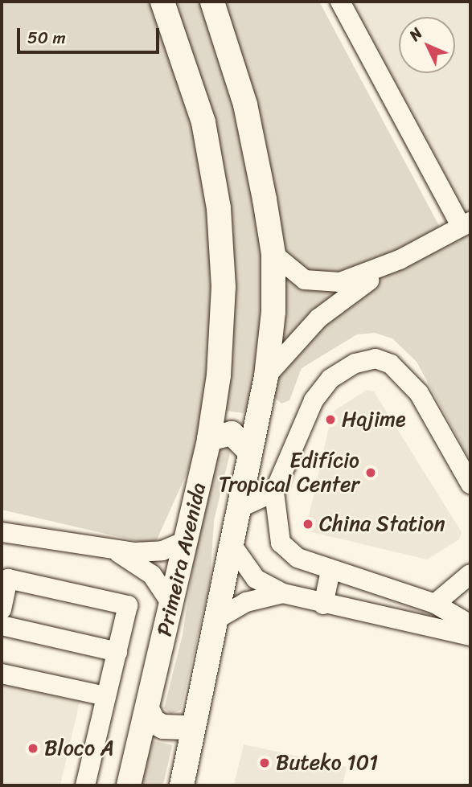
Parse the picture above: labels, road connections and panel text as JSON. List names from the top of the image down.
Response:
{
  "streets": {
    "main road": ["Primeira Avenida"]
  },
  "places": [
    "Hajime",
    "Edifício Tropical Center",
    "China Station",
    "Bloco A",
    "Buteko 101"
  ],
  "scale_bar": "50 m",
  "north": "top left"
}
